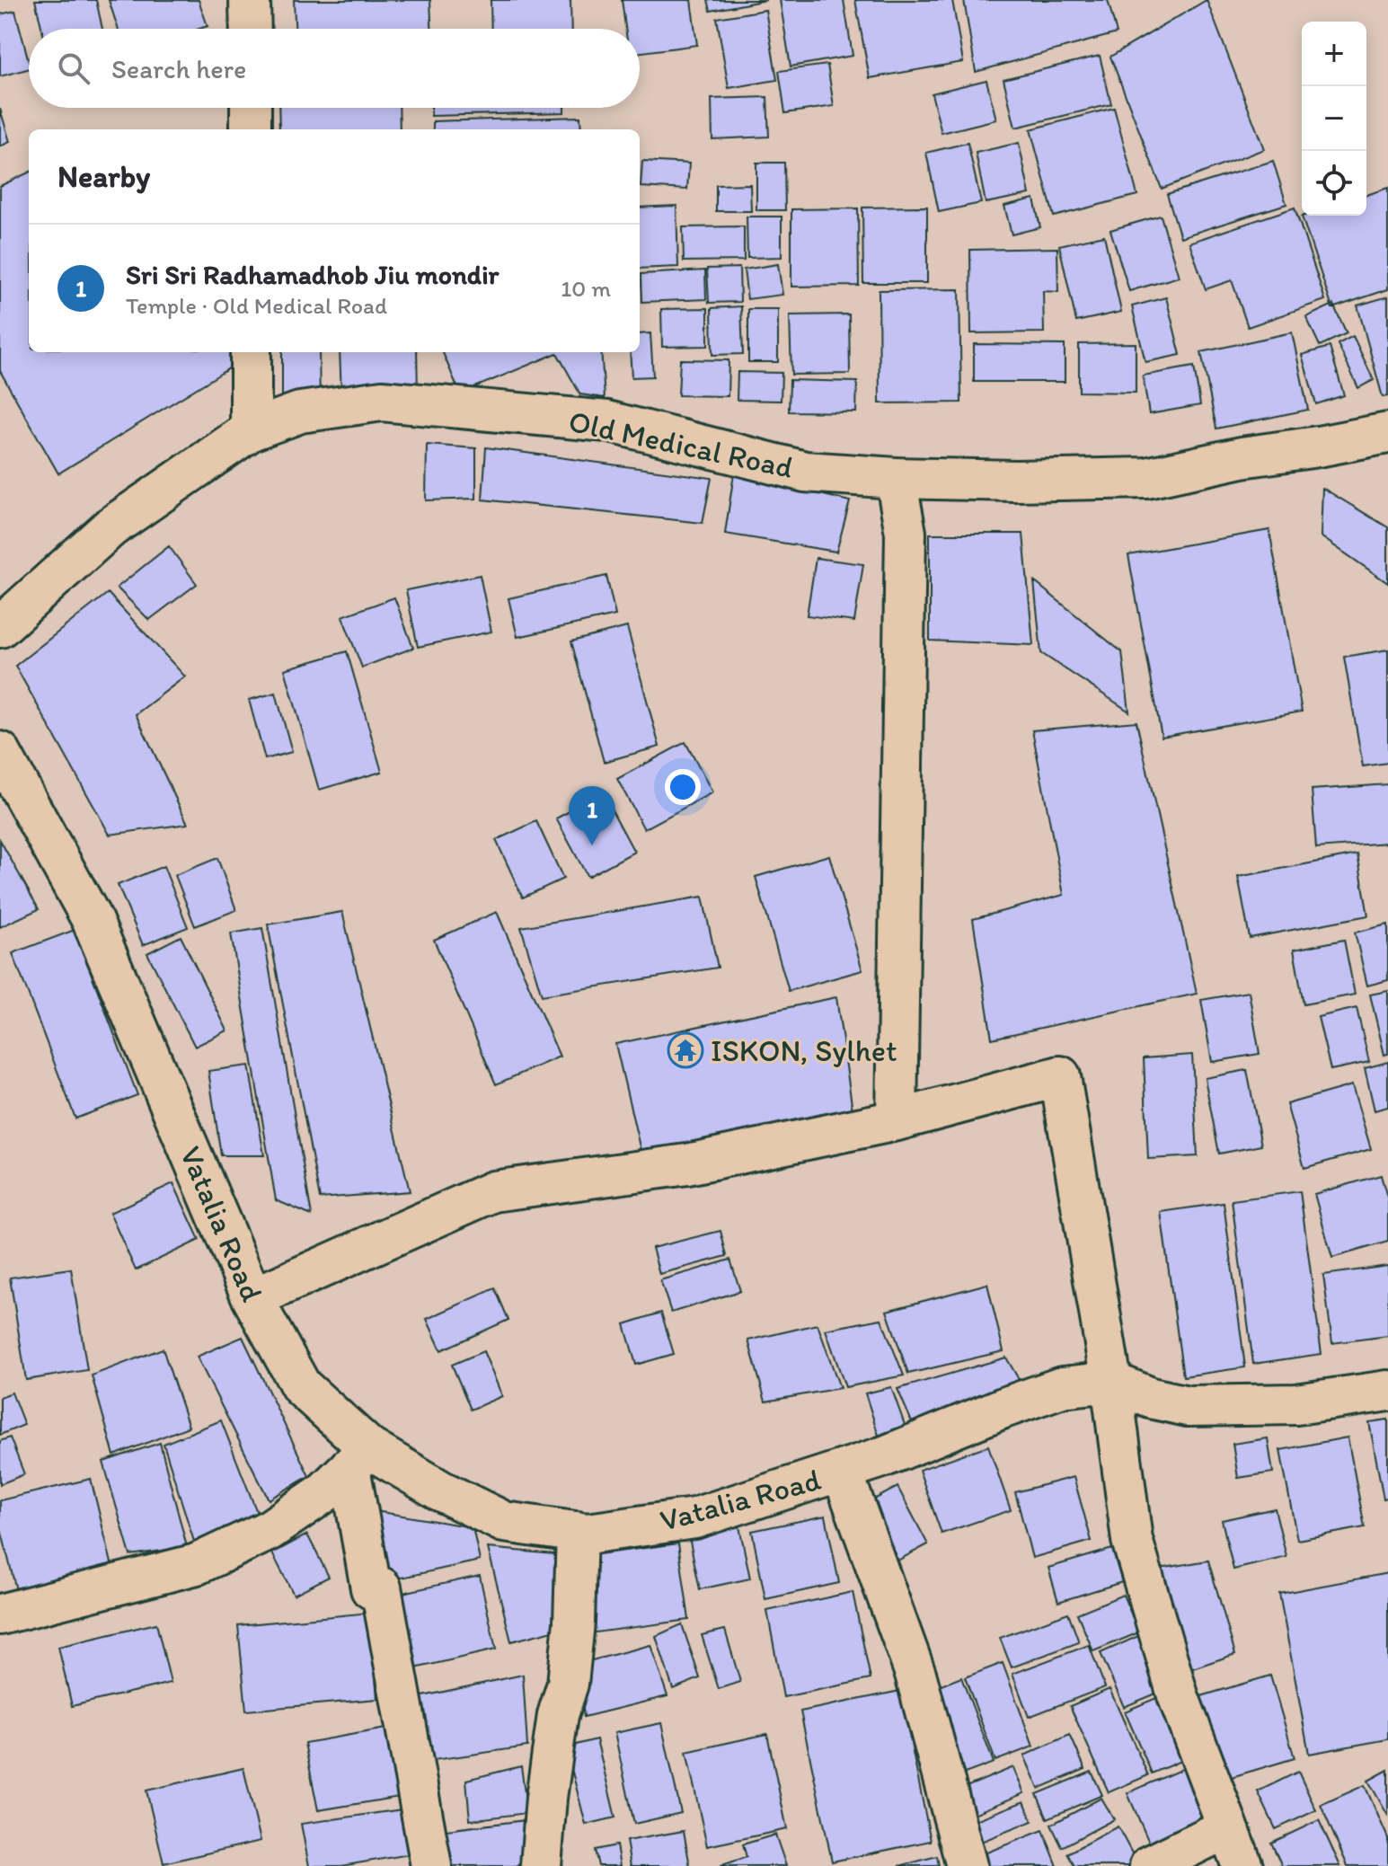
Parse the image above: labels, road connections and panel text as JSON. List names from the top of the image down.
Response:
{
  "streets": {
    "street": ["Old Medical Road", "Vatalia Road"]
  },
  "places": {
    "temple": ["ISKON, Sylhet"]
  },
  "page": {
    "map_buttons": ["+", "−"],
    "search": "Search here",
    "heading": "Nearby",
    "list": [
      {
        "mark": "1",
        "name": "Sri Sri Radhamadhob Jiu mondir",
        "note": "Temple · Old Medical Road",
        "value": "10 m"
      }
    ],
    "pins": "1"
  }
}
